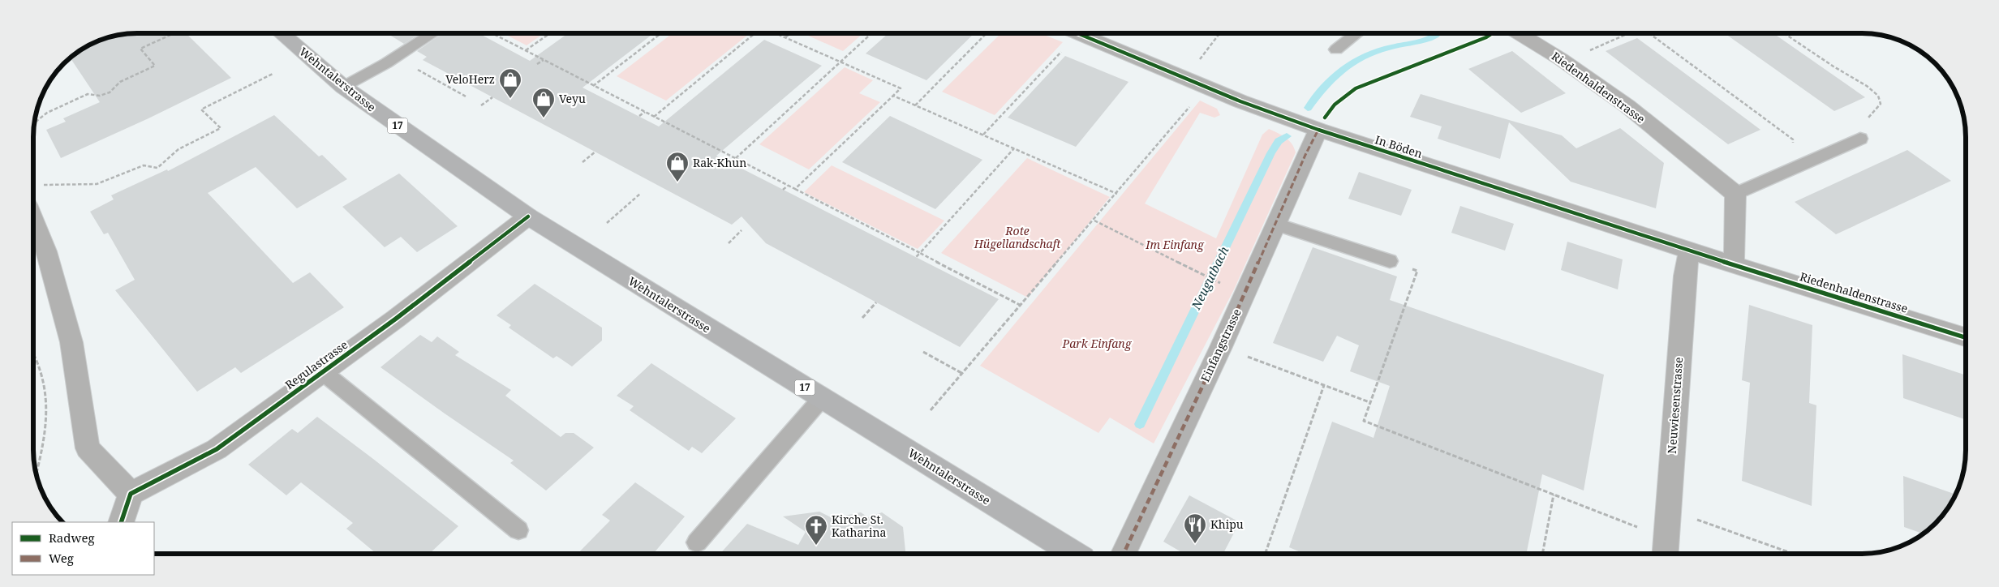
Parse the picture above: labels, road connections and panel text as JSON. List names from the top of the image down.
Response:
{
  "streets": {
    "main road": ["Wehntalerstrasse", "17"],
    "street": [
      "Riedenhaldenstrasse",
      "In Böden",
      "Einfangstrasse",
      "Regulastrasse",
      "Neuwiesenstrasse"
    ]
  },
  "crossings": [
    ["Wehntalerstrasse", "Regulastrasse"],
    ["Riedenhaldenstrasse", "In Böden"],
    ["In Böden", "Einfangstrasse"],
    ["In Böden", "Neuwiesenstrasse"]
  ],
  "water": ["Neugutbach"],
  "parks": ["Rote Hügellandschaft", "Im Einfang", "Park Einfang"],
  "places": {
    "shop": ["VeloHerz", "Veyu", "Rak-Khun"],
    "restaurant": ["Khipu"],
    "church": ["Kirche St. Katharina"]
  },
  "legend": ["Radweg", "Weg"]
}
